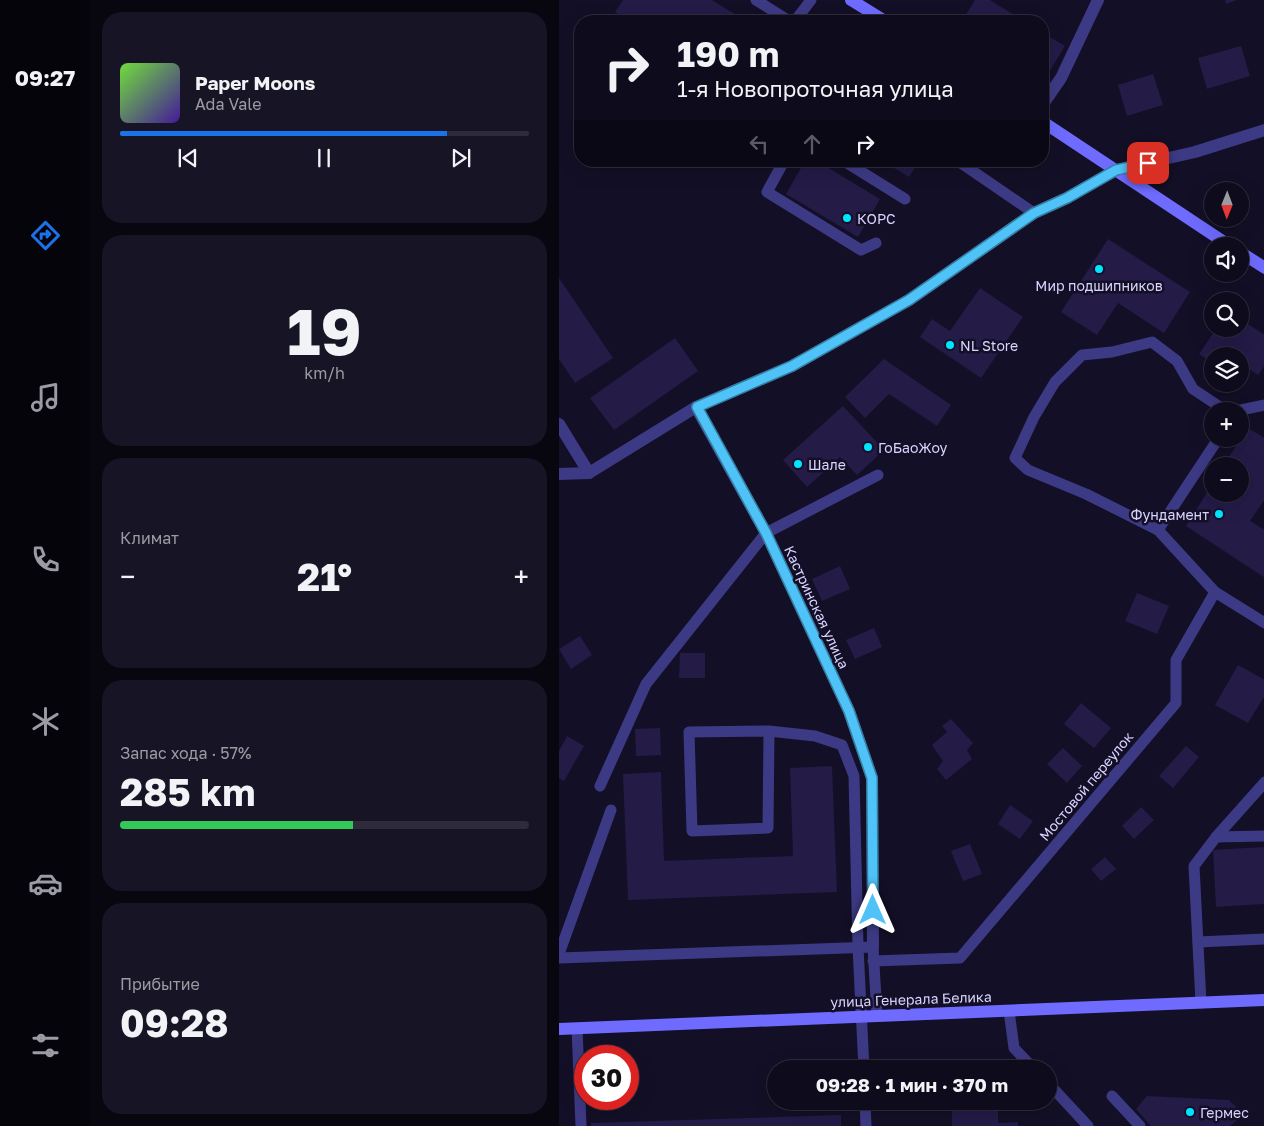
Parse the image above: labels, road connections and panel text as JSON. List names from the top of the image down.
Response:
{
  "streets": {
    "main road": ["улица Генерала Белика"],
    "street": ["Кастринская улица"],
    "lane": ["Мостовой переулок"]
  },
  "crossings": [
    ["Кастринская улица", "Мостовой переулок"],
    ["Кастринская улица", "улица Генерала Белика"]
  ],
  "places": [
    "КОРС",
    "Мир подшипников",
    "NL Store",
    "ГоБаоЖоу",
    "Шале",
    "Фундамент",
    "Гермес"
  ],
  "north": "bottom",
  "page": {
    "tabs": "09:27",
    "turn": ["190 m", "1-я Новопроточная улица"],
    "song": ["Paper Moons", "Ada Vale"],
    "map_buttons": ["+", "−"],
    "tile": [
      ["19", "km/h"],
      "Климат",
      ["Запас хода · 57%", "285 km"],
      ["Прибытие", "09:28"]
    ],
    "heat": ["−", "21°", "+"],
    "limit": "30",
    "trip": "09:28 · 1 мин · 370 m"
  }
}
